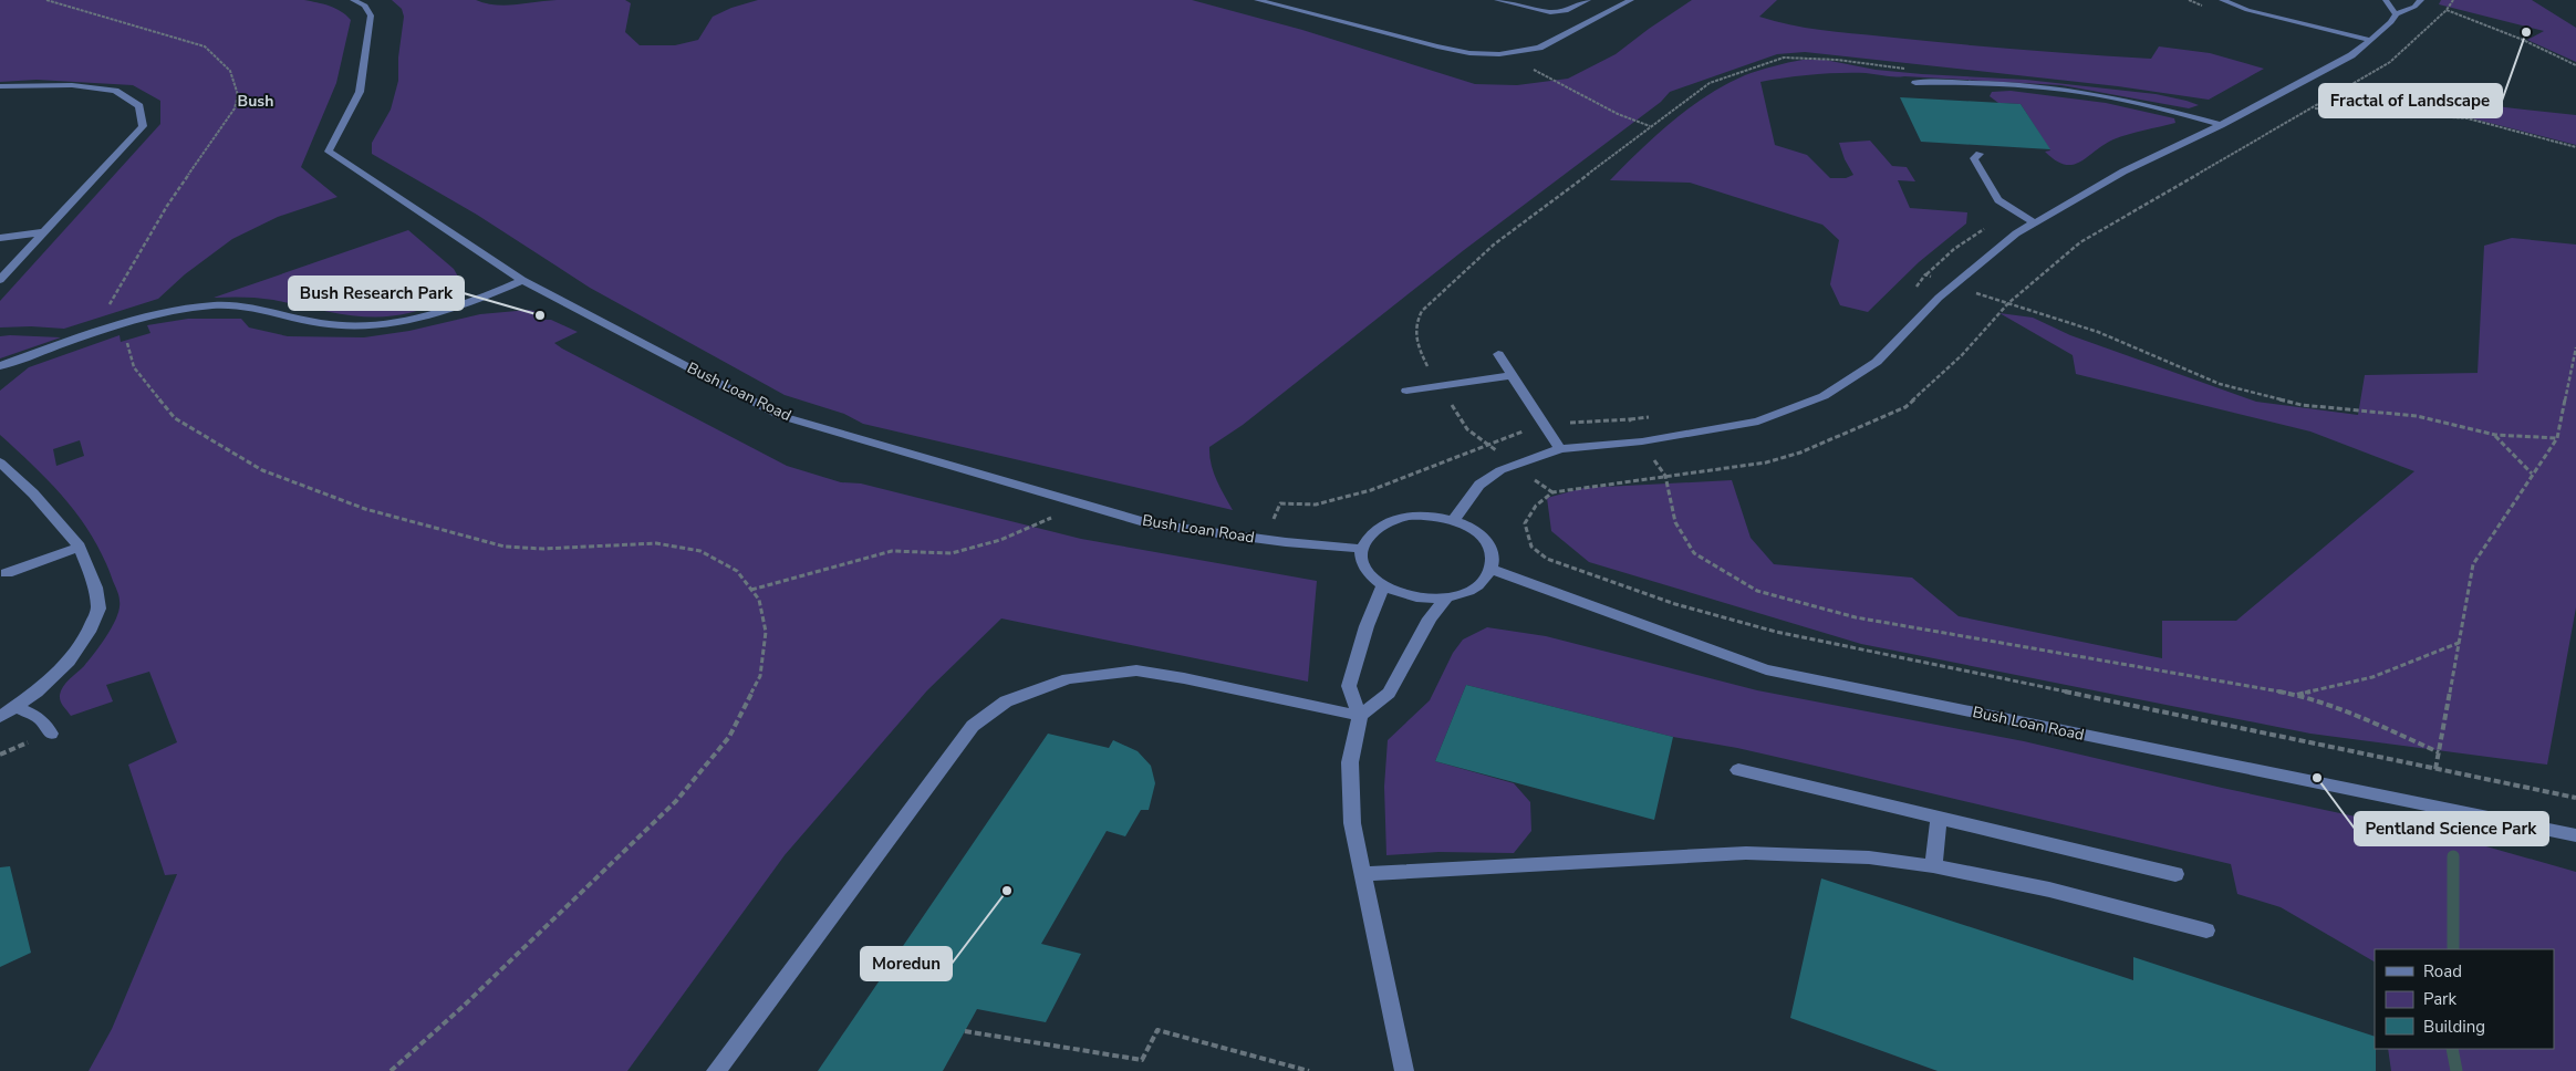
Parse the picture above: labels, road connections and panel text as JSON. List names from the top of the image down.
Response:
{
  "streets": {
    "street": ["Bush Loan Road"]
  },
  "districts": ["Bush"],
  "places": [
    "Fractal of Landscape",
    "Bush Research Park",
    "Pentland Science Park",
    "Moredun"
  ],
  "legend": ["Road", "Park", "Building"]
}
